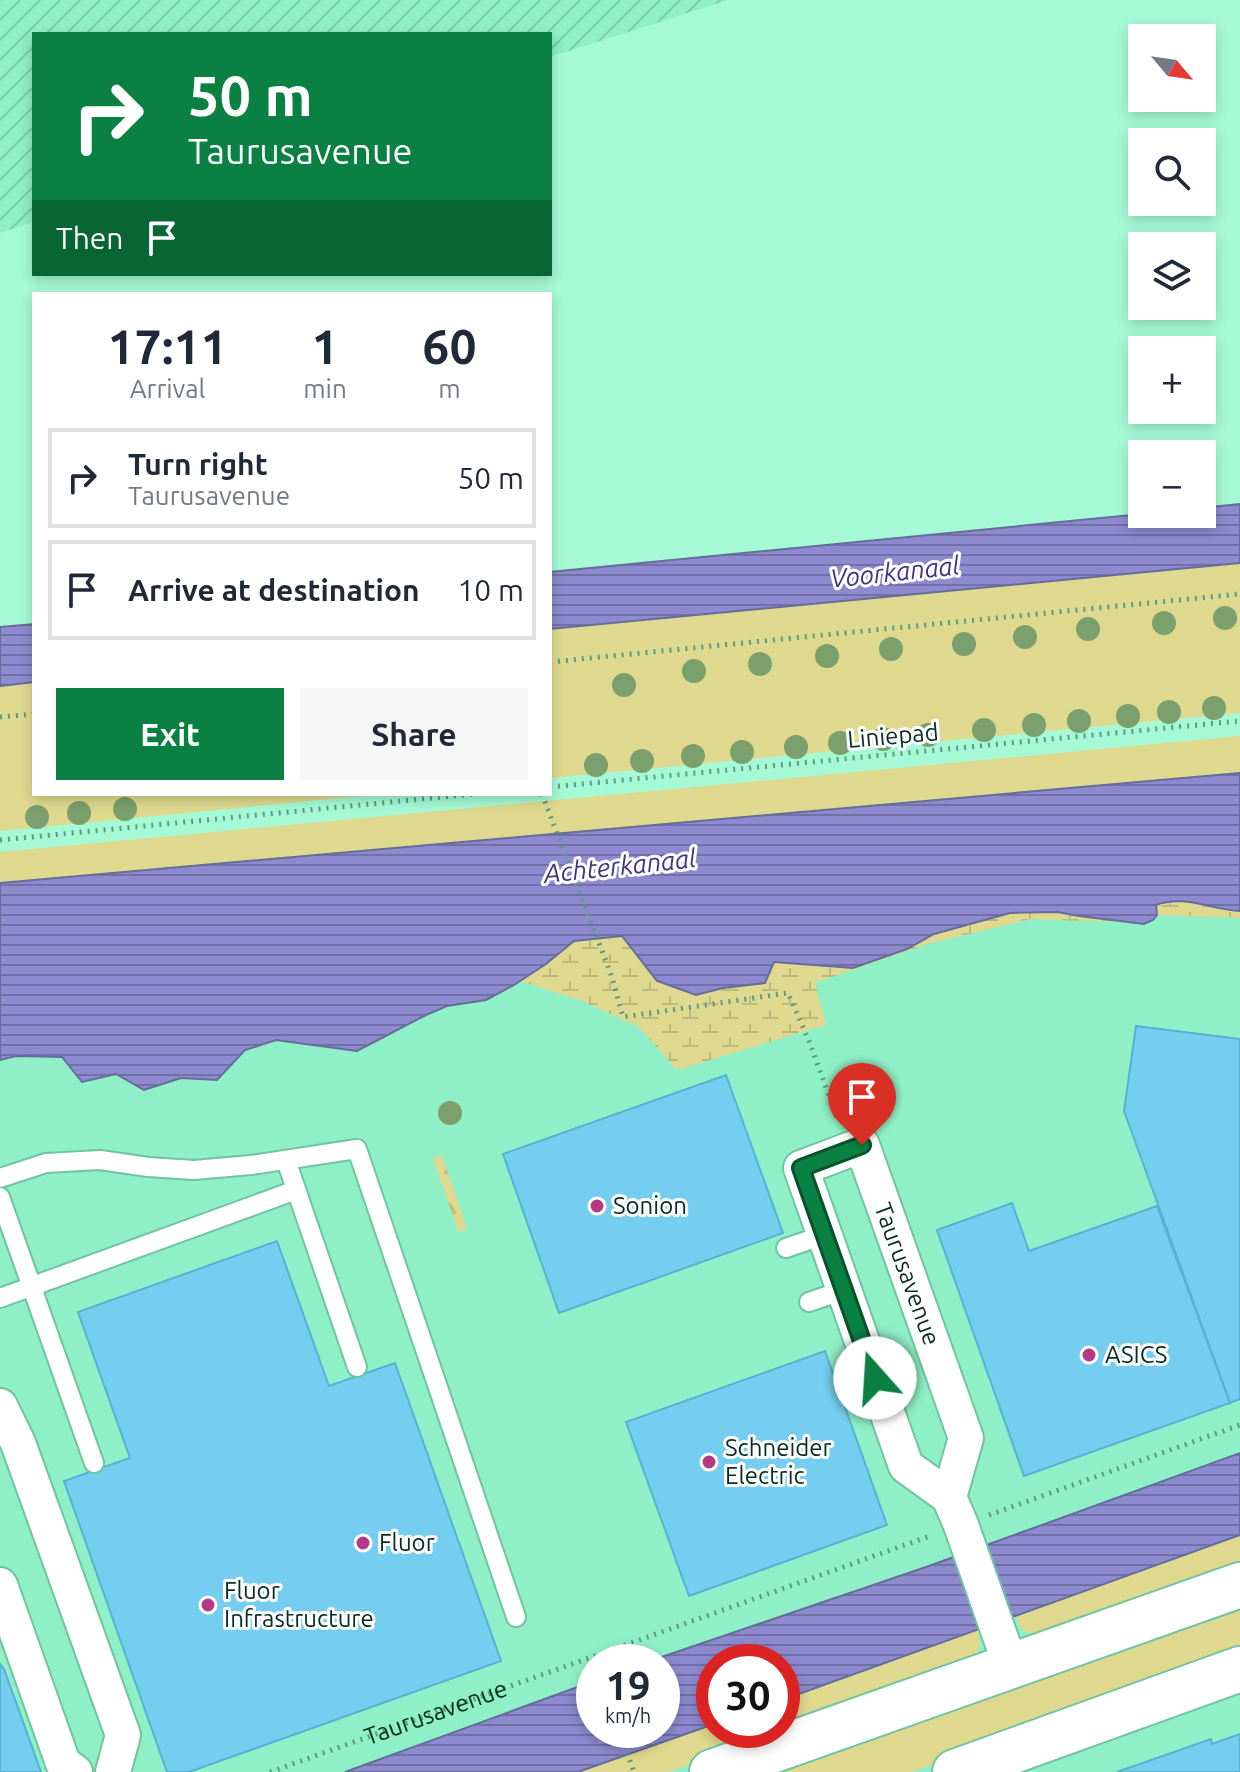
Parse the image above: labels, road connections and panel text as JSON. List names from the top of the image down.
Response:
{
  "streets": {
    "street": ["Taurusavenue"],
    "path": ["Liniepad"]
  },
  "water": ["Voorkanaal", "Achterkanaal"],
  "places": [
    "Sonion",
    "ASICS",
    "Schneider Electric",
    "Fluor",
    "Fluor Infrastructure"
  ],
  "north": "bottom right",
  "page": {
    "map_buttons": ["+", "−"],
    "turn": ["50 m", "Taurusavenue"],
    "then": "Then",
    "eta": [
      "17:11",
      "Arrival",
      "1",
      "min",
      "60",
      "m"
    ],
    "list": [
      {
        "name": "Turn right",
        "note": "Taurusavenue",
        "value": "50 m"
      },
      {
        "name": "Arrive at destination",
        "value": "10 m"
      }
    ],
    "buttons": ["Exit", "Share"],
    "speed": "19 km/h",
    "limit": "30"
  }
}
